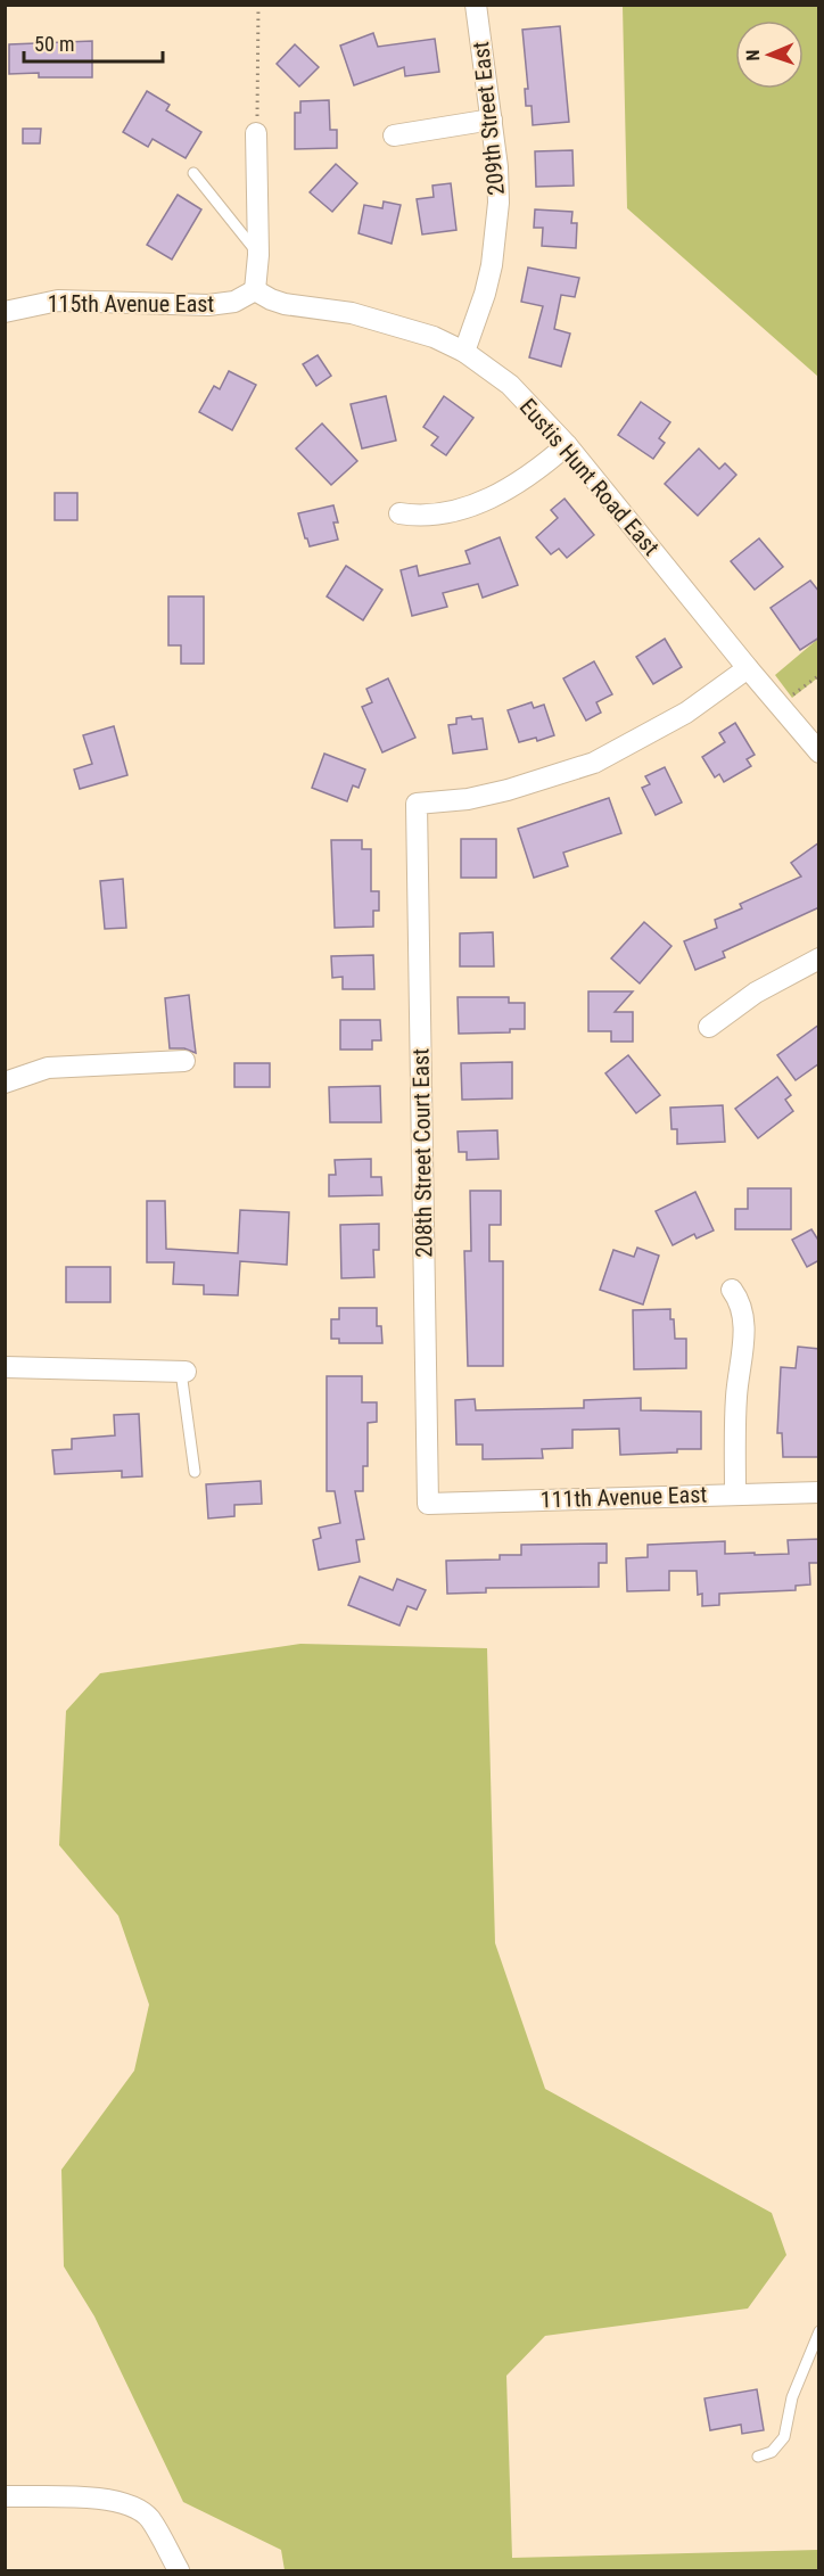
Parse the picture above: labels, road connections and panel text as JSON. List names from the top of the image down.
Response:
{
  "streets": {
    "street": [
      "209th Street East",
      "115th Avenue East",
      "Eustis Hunt Road East",
      "208th Street Court East",
      "111th Avenue East"
    ]
  },
  "crossings": [
    ["209th Street East", "Eustis Hunt Road East"],
    ["115th Avenue East", "Eustis Hunt Road East"],
    ["Eustis Hunt Road East", "208th Street Court East"],
    ["208th Street Court East", "111th Avenue East"]
  ],
  "scale_bar": "50 m",
  "north": "left"
}
